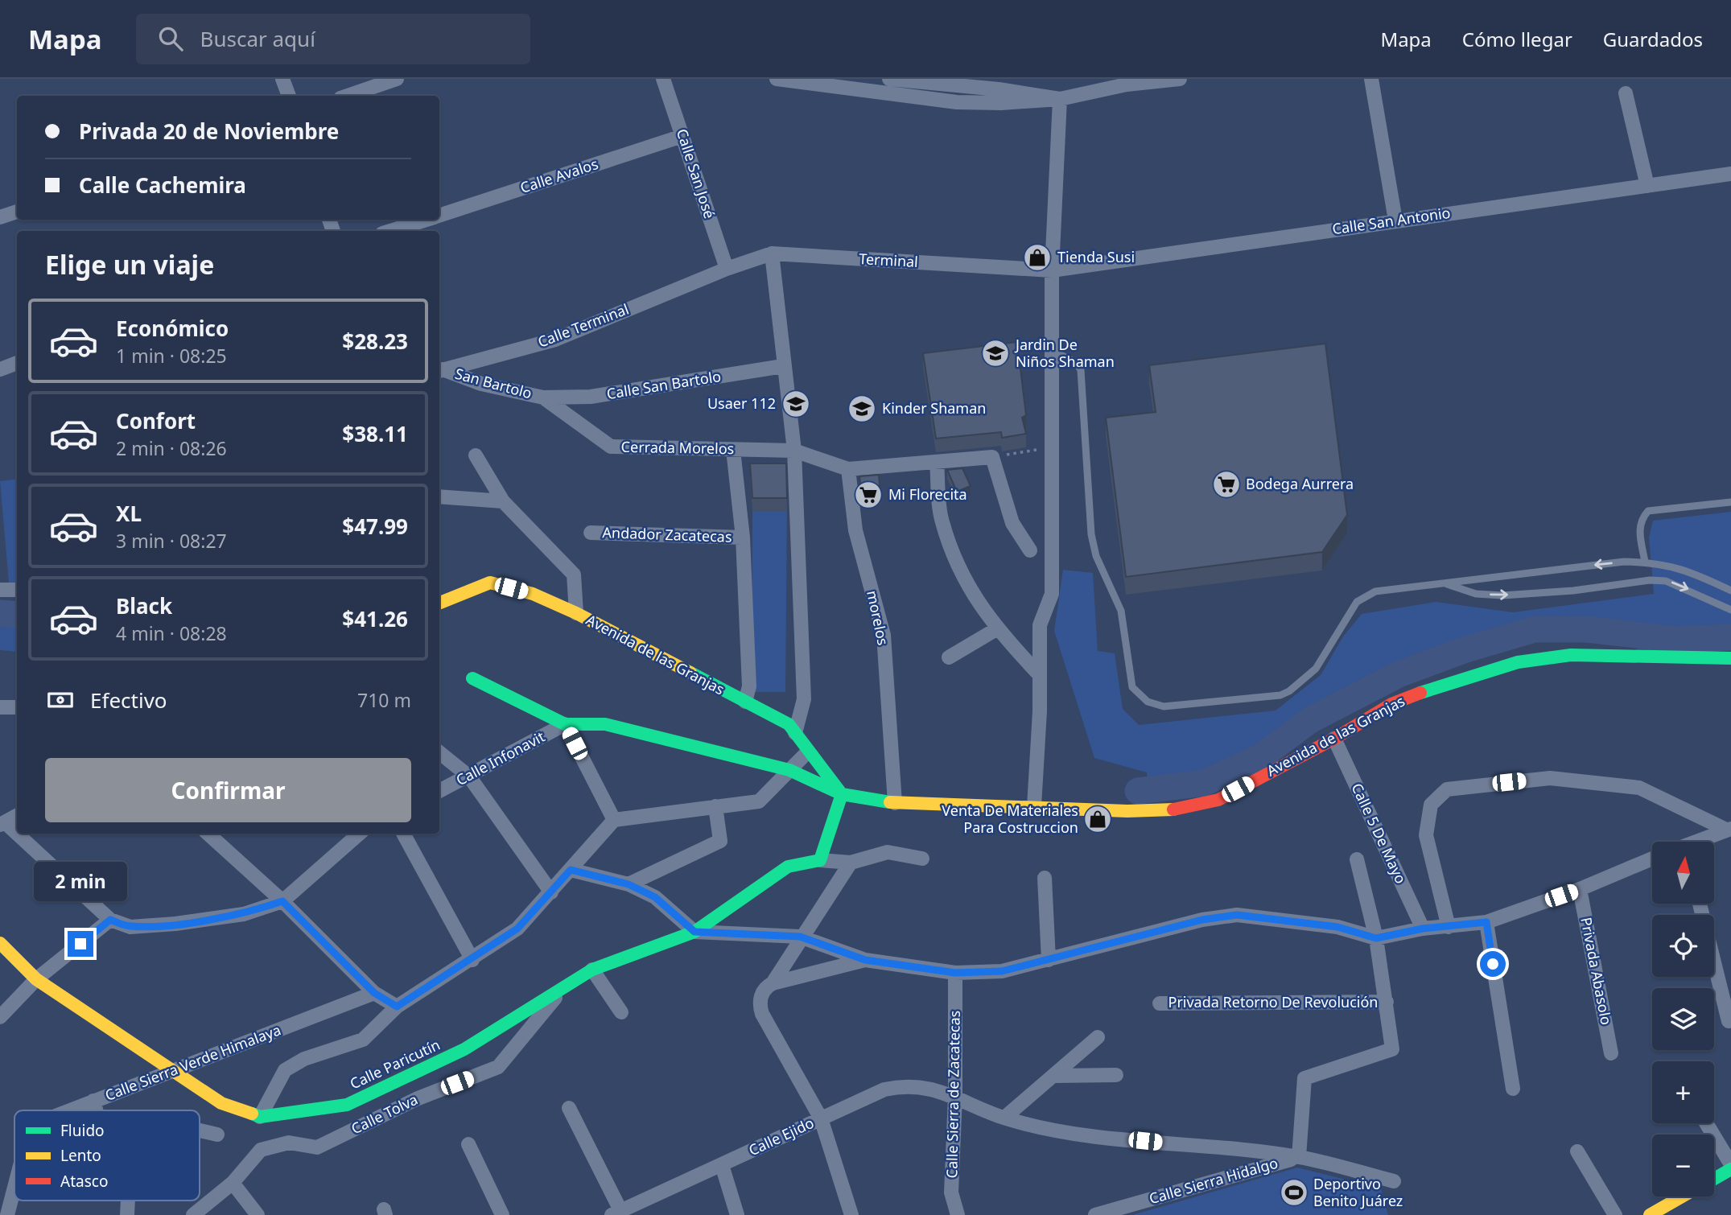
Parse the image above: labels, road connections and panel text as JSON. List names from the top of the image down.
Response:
{
  "streets": {
    "street": [
      "Calle San José",
      "Calle Avalos",
      "Calle San Antonio",
      "Terminal",
      "Calle Terminal",
      "San Bartolo",
      "Calle San Bartolo",
      "Cerrada Morelos",
      "Andador Zacatecas",
      "morelos",
      "Avenida de las Granjas",
      "Calle Infonavit",
      "Calle 5 De Mayo",
      "Privada Abasolo",
      "Privada Retorno De Revolución",
      "Calle Sierra Verde Himalaya",
      "Calle Paricutín",
      "Calle Sierra de Zacatecas",
      "Calle Tolva",
      "Calle Ejido",
      "Calle Sierra Hidalgo"
    ]
  },
  "crossings": [
    ["Calle San José", "Calle Avalos"],
    ["Calle San José", "Terminal"],
    ["Calle San José", "Calle Terminal"],
    ["Calle San Antonio", "Terminal"],
    ["Terminal", "Calle Terminal"],
    ["Calle Terminal", "San Bartolo"],
    ["San Bartolo", "Calle San Bartolo"],
    ["San Bartolo", "Cerrada Morelos"],
    ["Calle San Bartolo", "Cerrada Morelos"],
    ["Cerrada Morelos", "morelos"],
    ["morelos", "Avenida de las Granjas"],
    ["Avenida de las Granjas", "Calle Infonavit"],
    ["Avenida de las Granjas", "Calle 5 De Mayo"],
    ["Calle Sierra Verde Himalaya", "Calle Paricutín"],
    ["Calle Paricutín", "Calle Tolva"],
    ["Calle Sierra de Zacatecas", "Calle Ejido"],
    ["Calle Ejido", "Calle Sierra Hidalgo"]
  ],
  "places": {
    "shop": ["Tienda Susi", "Venta De Materiales Para Costruccion"],
    "school or university": ["Jardin De Niños Shaman", "Usaer 112", "Kinder Shaman"],
    "supermarket": ["Bodega Aurrera", "Mi Florecita"],
    "sports": ["Deportivo Benito Juárez"]
  },
  "legend": ["Fluido", "Lento", "Atasco"],
  "north": "top",
  "page": {
    "header": "Mapa",
    "search": "Buscar aquí",
    "nav": ["Mapa", "Cómo llegar", "Guardados"],
    "banner": ["Privada 20 de Noviembre", "Calle Cachemira"],
    "heading": "Elige un viaje",
    "list": [
      {
        "name": "Económico",
        "note": "1 min · 08:25",
        "value": "$28.23"
      },
      {
        "name": "Confort",
        "note": "2 min · 08:26",
        "value": "$38.11"
      },
      {
        "name": "XL",
        "note": "3 min · 08:27",
        "value": "$47.99"
      },
      {
        "name": "Black",
        "note": "4 min · 08:28",
        "value": "$41.26"
      }
    ],
    "pay": ["Efectivo", "710 m"],
    "buttons": "Confirmar",
    "map_buttons": ["+", "−"],
    "bubble": "2 min"
  }
}
